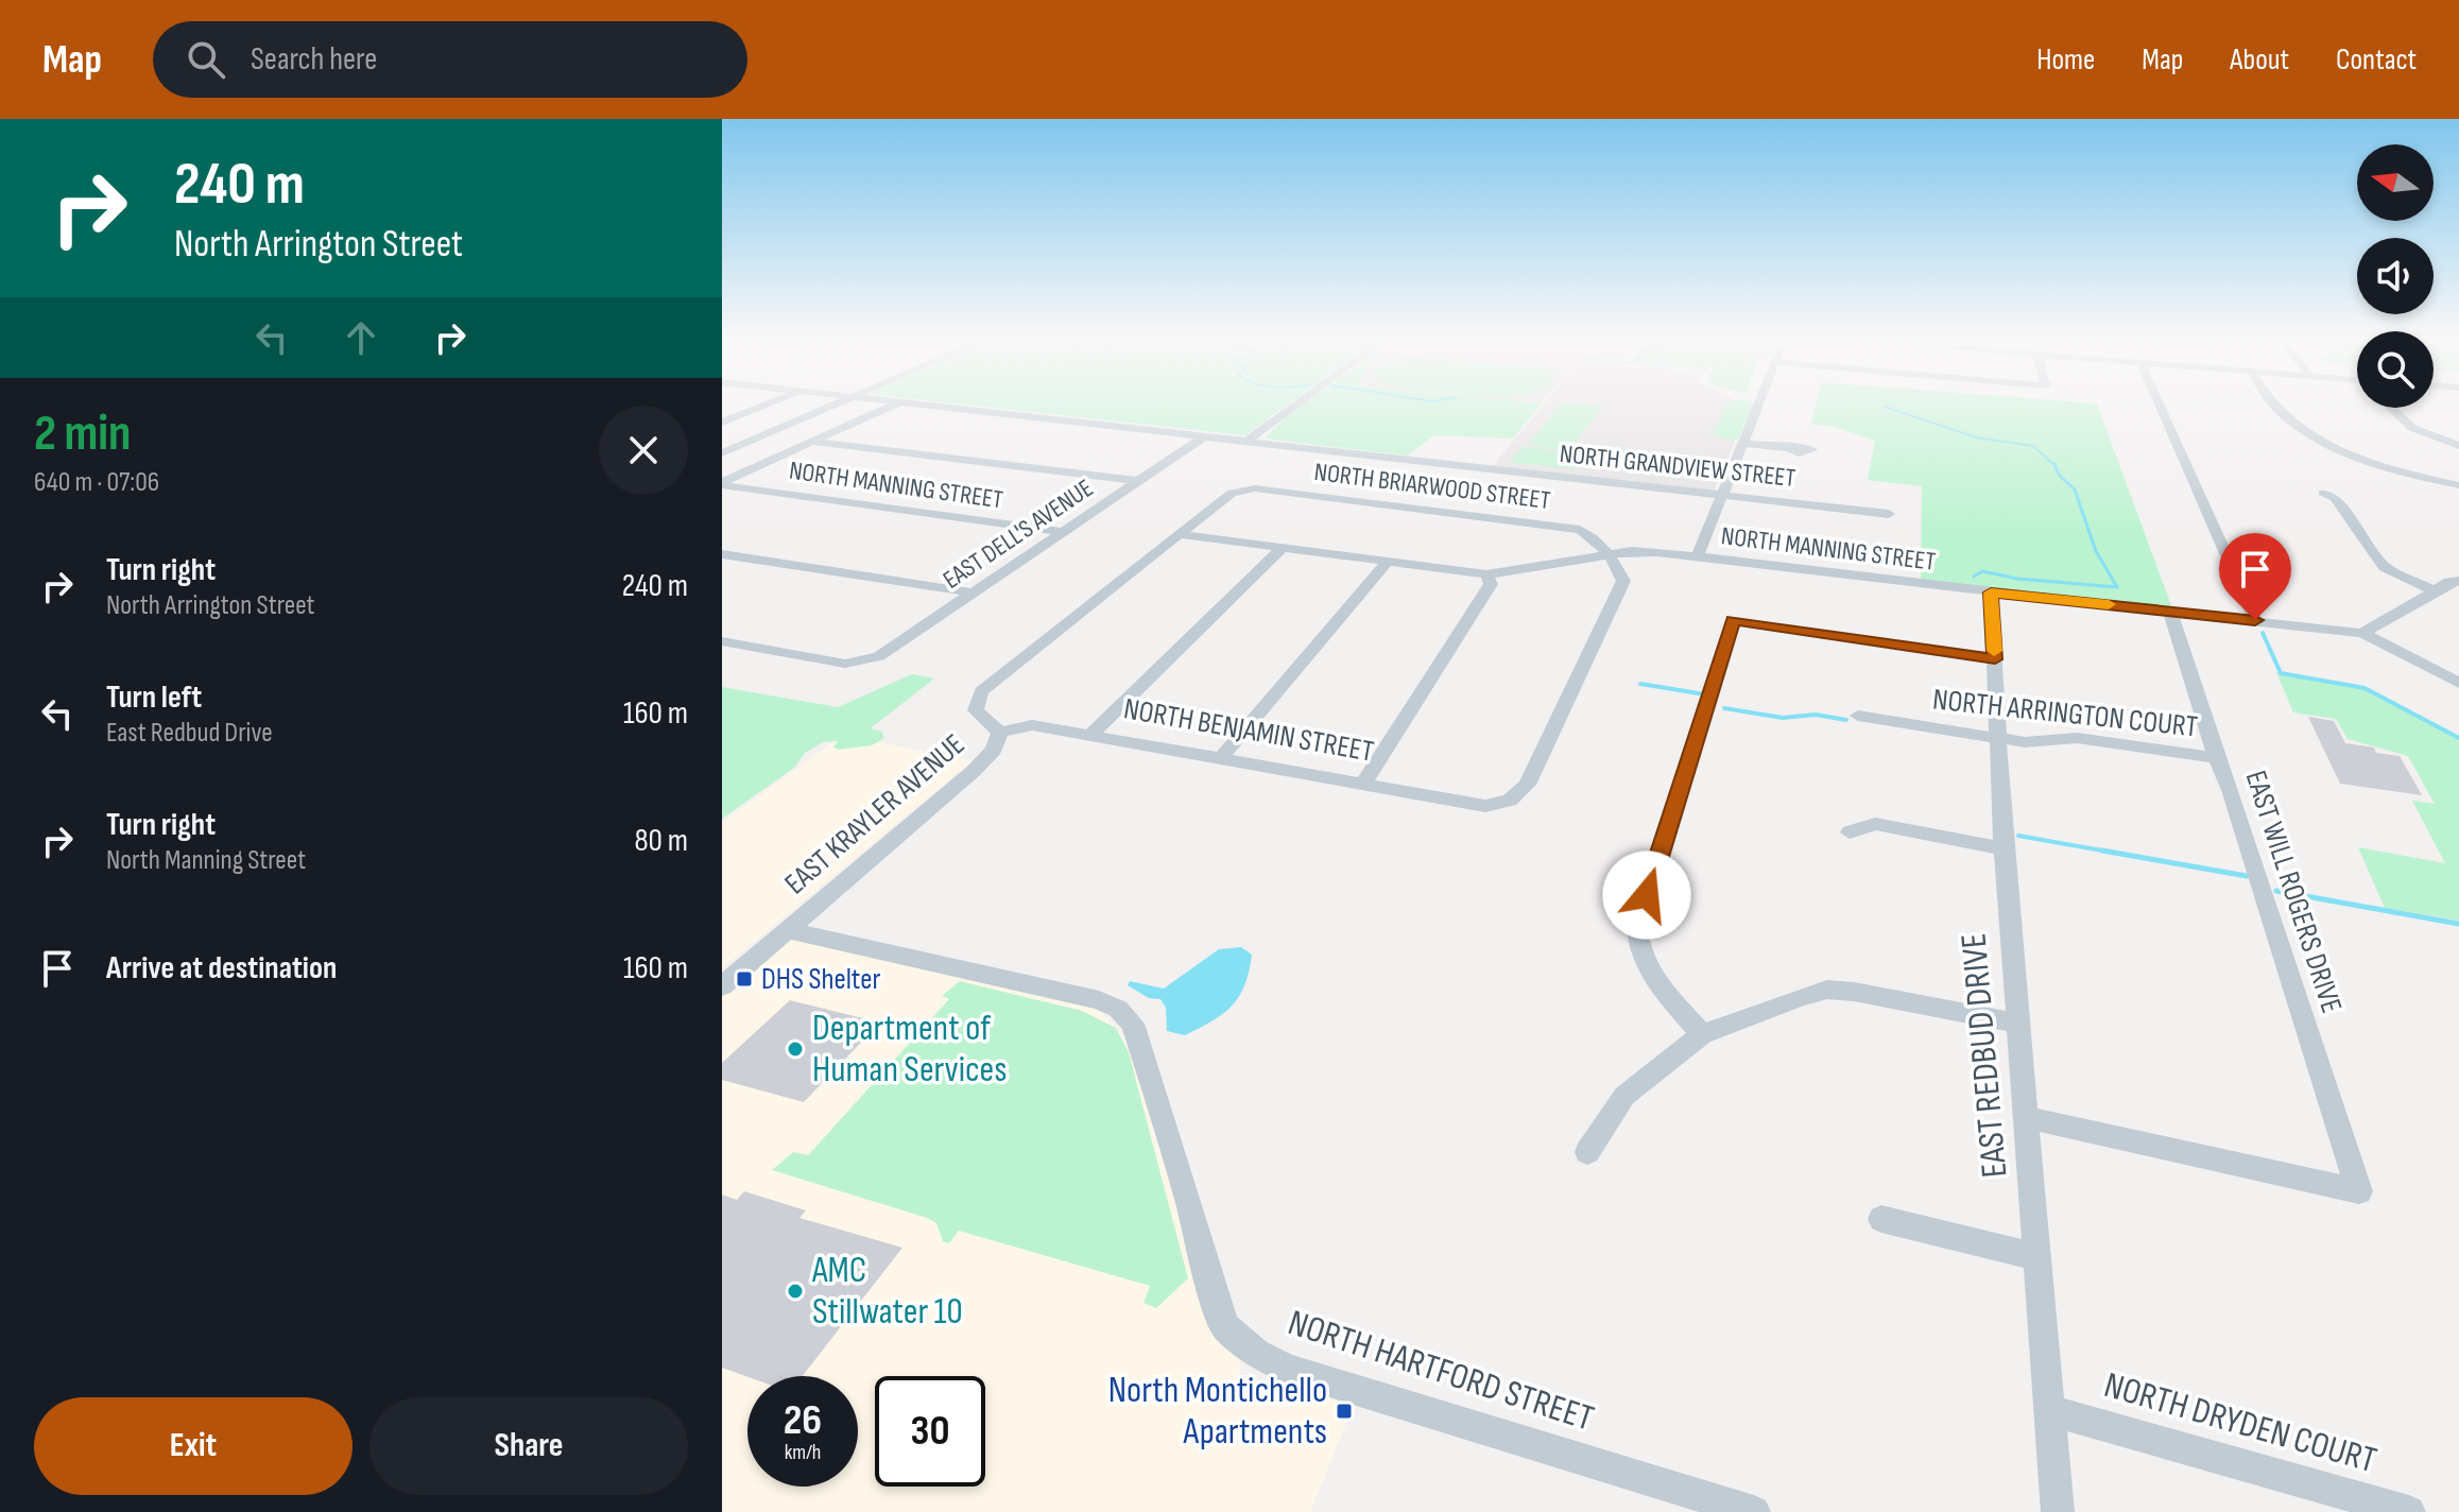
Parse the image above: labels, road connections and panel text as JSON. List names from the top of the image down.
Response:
{
  "streets": {
    "street": [
      "NORTH GRANDVIEW STREET",
      "NORTH MANNING STREET",
      "NORTH BRIARWOOD STREET",
      "EAST DELL'S AVENUE",
      "NORTH ARRINGTON COURT",
      "NORTH BENJAMIN STREET",
      "EAST KRAYLER AVENUE",
      "EAST WILL ROGERS DRIVE",
      "EAST REDBUD DRIVE",
      "NORTH HARTFORD STREET",
      "NORTH DRYDEN COURT"
    ]
  },
  "crossings": [
    ["NORTH GRANDVIEW STREET", "EAST DELL'S AVENUE"],
    ["NORTH MANNING STREET", "NORTH BRIARWOOD STREET"],
    ["NORTH MANNING STREET", "EAST DELL'S AVENUE"],
    ["NORTH MANNING STREET", "NORTH BENJAMIN STREET"],
    ["NORTH MANNING STREET", "EAST KRAYLER AVENUE"],
    ["NORTH MANNING STREET", "EAST WILL ROGERS DRIVE"],
    ["NORTH MANNING STREET", "EAST REDBUD DRIVE"],
    ["NORTH BRIARWOOD STREET", "NORTH BENJAMIN STREET"],
    ["NORTH BRIARWOOD STREET", "EAST KRAYLER AVENUE"],
    ["NORTH ARRINGTON COURT", "EAST WILL ROGERS DRIVE"],
    ["NORTH ARRINGTON COURT", "EAST REDBUD DRIVE"],
    ["NORTH BENJAMIN STREET", "EAST KRAYLER AVENUE"],
    ["EAST KRAYLER AVENUE", "NORTH HARTFORD STREET"],
    ["EAST WILL ROGERS DRIVE", "EAST REDBUD DRIVE"],
    ["EAST REDBUD DRIVE", "NORTH DRYDEN COURT"]
  ],
  "places": {
    "transit": ["DHS Shelter", "North Montichello Apartments"],
    "other": ["Department of Human Services", "AMC Stillwater 10"]
  },
  "north": "left",
  "page": {
    "header": "Map",
    "search": "Search here",
    "nav": [
      "Home",
      "Map",
      "About",
      "Contact"
    ],
    "turn": ["240 m", "North Arrington Street"],
    "heading": ["2 min", "640 m · 07:06"],
    "list": [
      {
        "name": "Turn right",
        "note": "North Arrington Street",
        "value": "240 m"
      },
      {
        "name": "Turn left",
        "note": "East Redbud Drive",
        "value": "160 m"
      },
      {
        "name": "Turn right",
        "note": "North Manning Street",
        "value": "80 m"
      },
      {
        "name": "Arrive at destination",
        "value": "160 m"
      }
    ],
    "speed": "26 km/h",
    "limit": "30",
    "buttons": ["Exit", "Share"]
  }
}
